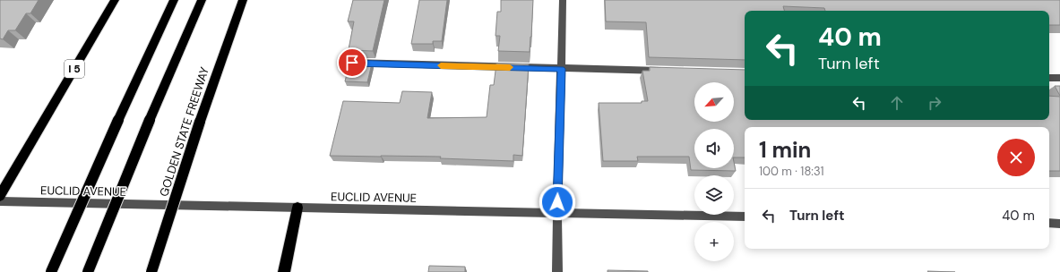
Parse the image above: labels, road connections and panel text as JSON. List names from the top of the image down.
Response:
{
  "streets": {
    "highway": ["I 5", "GOLDEN STATE FREEWAY"],
    "street": ["EUCLID AVENUE"]
  },
  "north": "bottom left",
  "page": {
    "turn": ["40 m", "Turn left"],
    "map_buttons": "+",
    "heading": ["1 min", "100 m · 18:31"],
    "list": [
      {
        "name": "Turn left",
        "value": "40 m"
      }
    ]
  }
}
